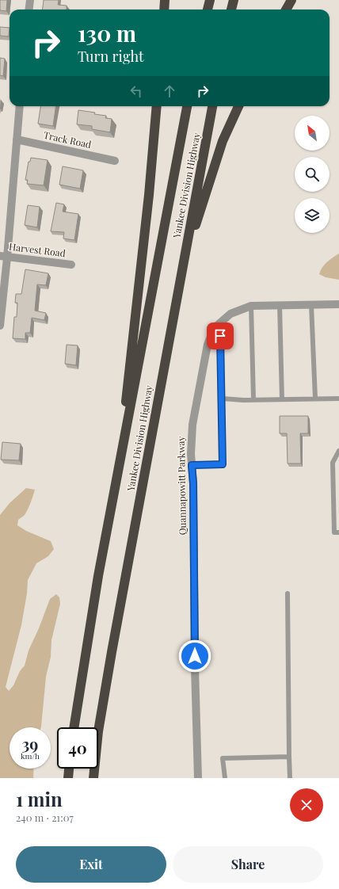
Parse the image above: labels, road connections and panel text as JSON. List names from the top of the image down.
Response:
{
  "streets": {
    "highway": ["Yankee Division Highway"],
    "street": ["Track Road", "Harvest Road", "Quannapowitt Parkway"]
  },
  "north": "top left",
  "page": {
    "turn": ["130 m", "Turn right"],
    "speed": "39 km/h",
    "limit": "40",
    "heading": ["1 min", "240 m · 21:07"],
    "buttons": ["Exit", "Share"]
  }
}
